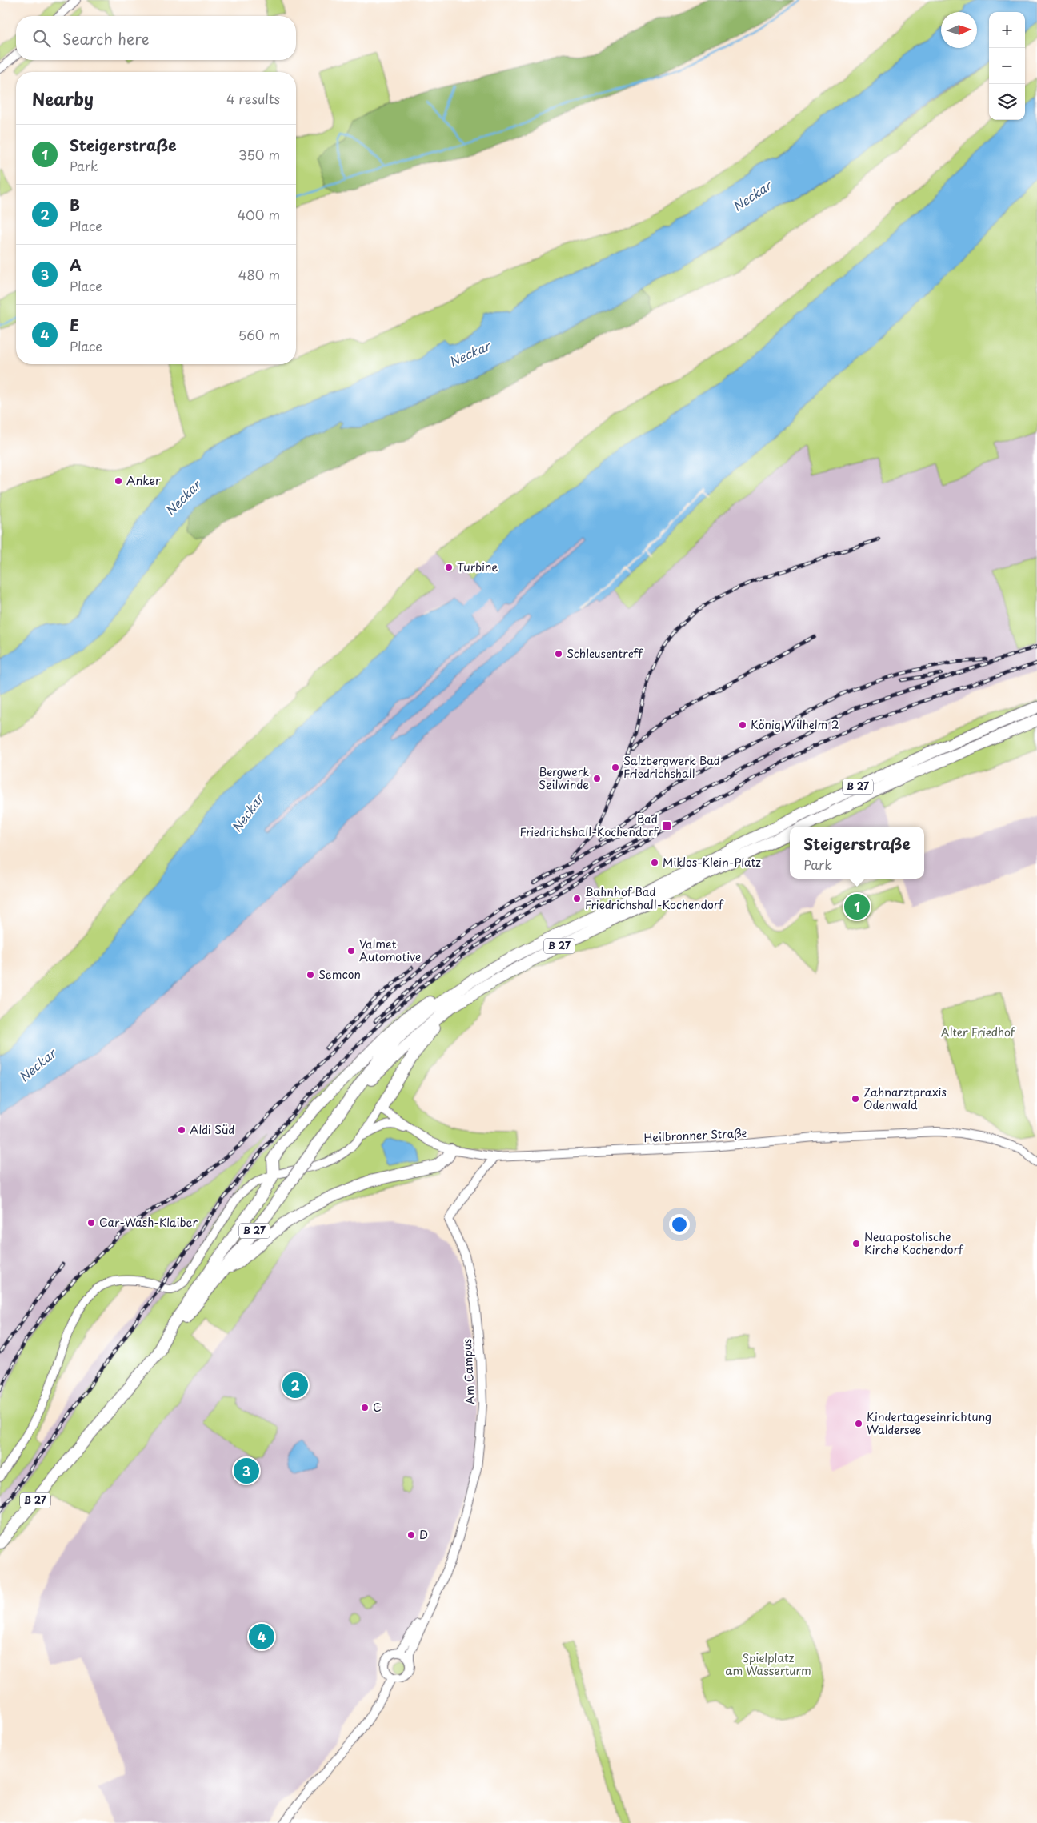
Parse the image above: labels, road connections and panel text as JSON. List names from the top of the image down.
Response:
{
  "streets": {
    "highway": ["B 27"],
    "main road": ["Heilbronner Straße", "Am Campus"]
  },
  "crossings": [
    ["Heilbronner Straße", "Am Campus"]
  ],
  "water": ["Neckar"],
  "parks": ["Alter Friedhof", "Spielplatz am Wasserturm"],
  "places": {
    "other": [
      "Anker",
      "Turbine",
      "Schleusentreff",
      "König Wilhelm 2",
      "Salzbergwerk Bad Friedrichshall",
      "Bergwerk Seilwinde",
      "Miklos-Klein-Platz",
      "Bahnhof Bad Friedrichshall-Kochendorf",
      "Valmet Automotive",
      "Semcon",
      "Zahnarztpraxis Odenwald",
      "Aldi Süd",
      "Car-Wash-Klaiber",
      "Neuapostolische Kirche Kochendorf",
      "C",
      "Kindertageseinrichtung Waldersee",
      "D"
    ],
    "transit": ["Bad Friedrichshall-Kochendorf"]
  },
  "north": "right",
  "page": {
    "map_buttons": ["+", "−"],
    "search": "Search here",
    "heading": ["Nearby", "4 results"],
    "list": [
      {
        "mark": "1",
        "name": "Steigerstraße",
        "note": "Park",
        "value": "350 m"
      },
      {
        "mark": "2",
        "name": "B",
        "note": "Place",
        "value": "400 m"
      },
      {
        "mark": "3",
        "name": "A",
        "note": "Place",
        "value": "480 m"
      },
      {
        "mark": "4",
        "name": "E",
        "note": "Place",
        "value": "560 m"
      }
    ],
    "popup": ["Steigerstraße", "Park"],
    "pins": [
      "1",
      "2",
      "3",
      "4"
    ]
  }
}
